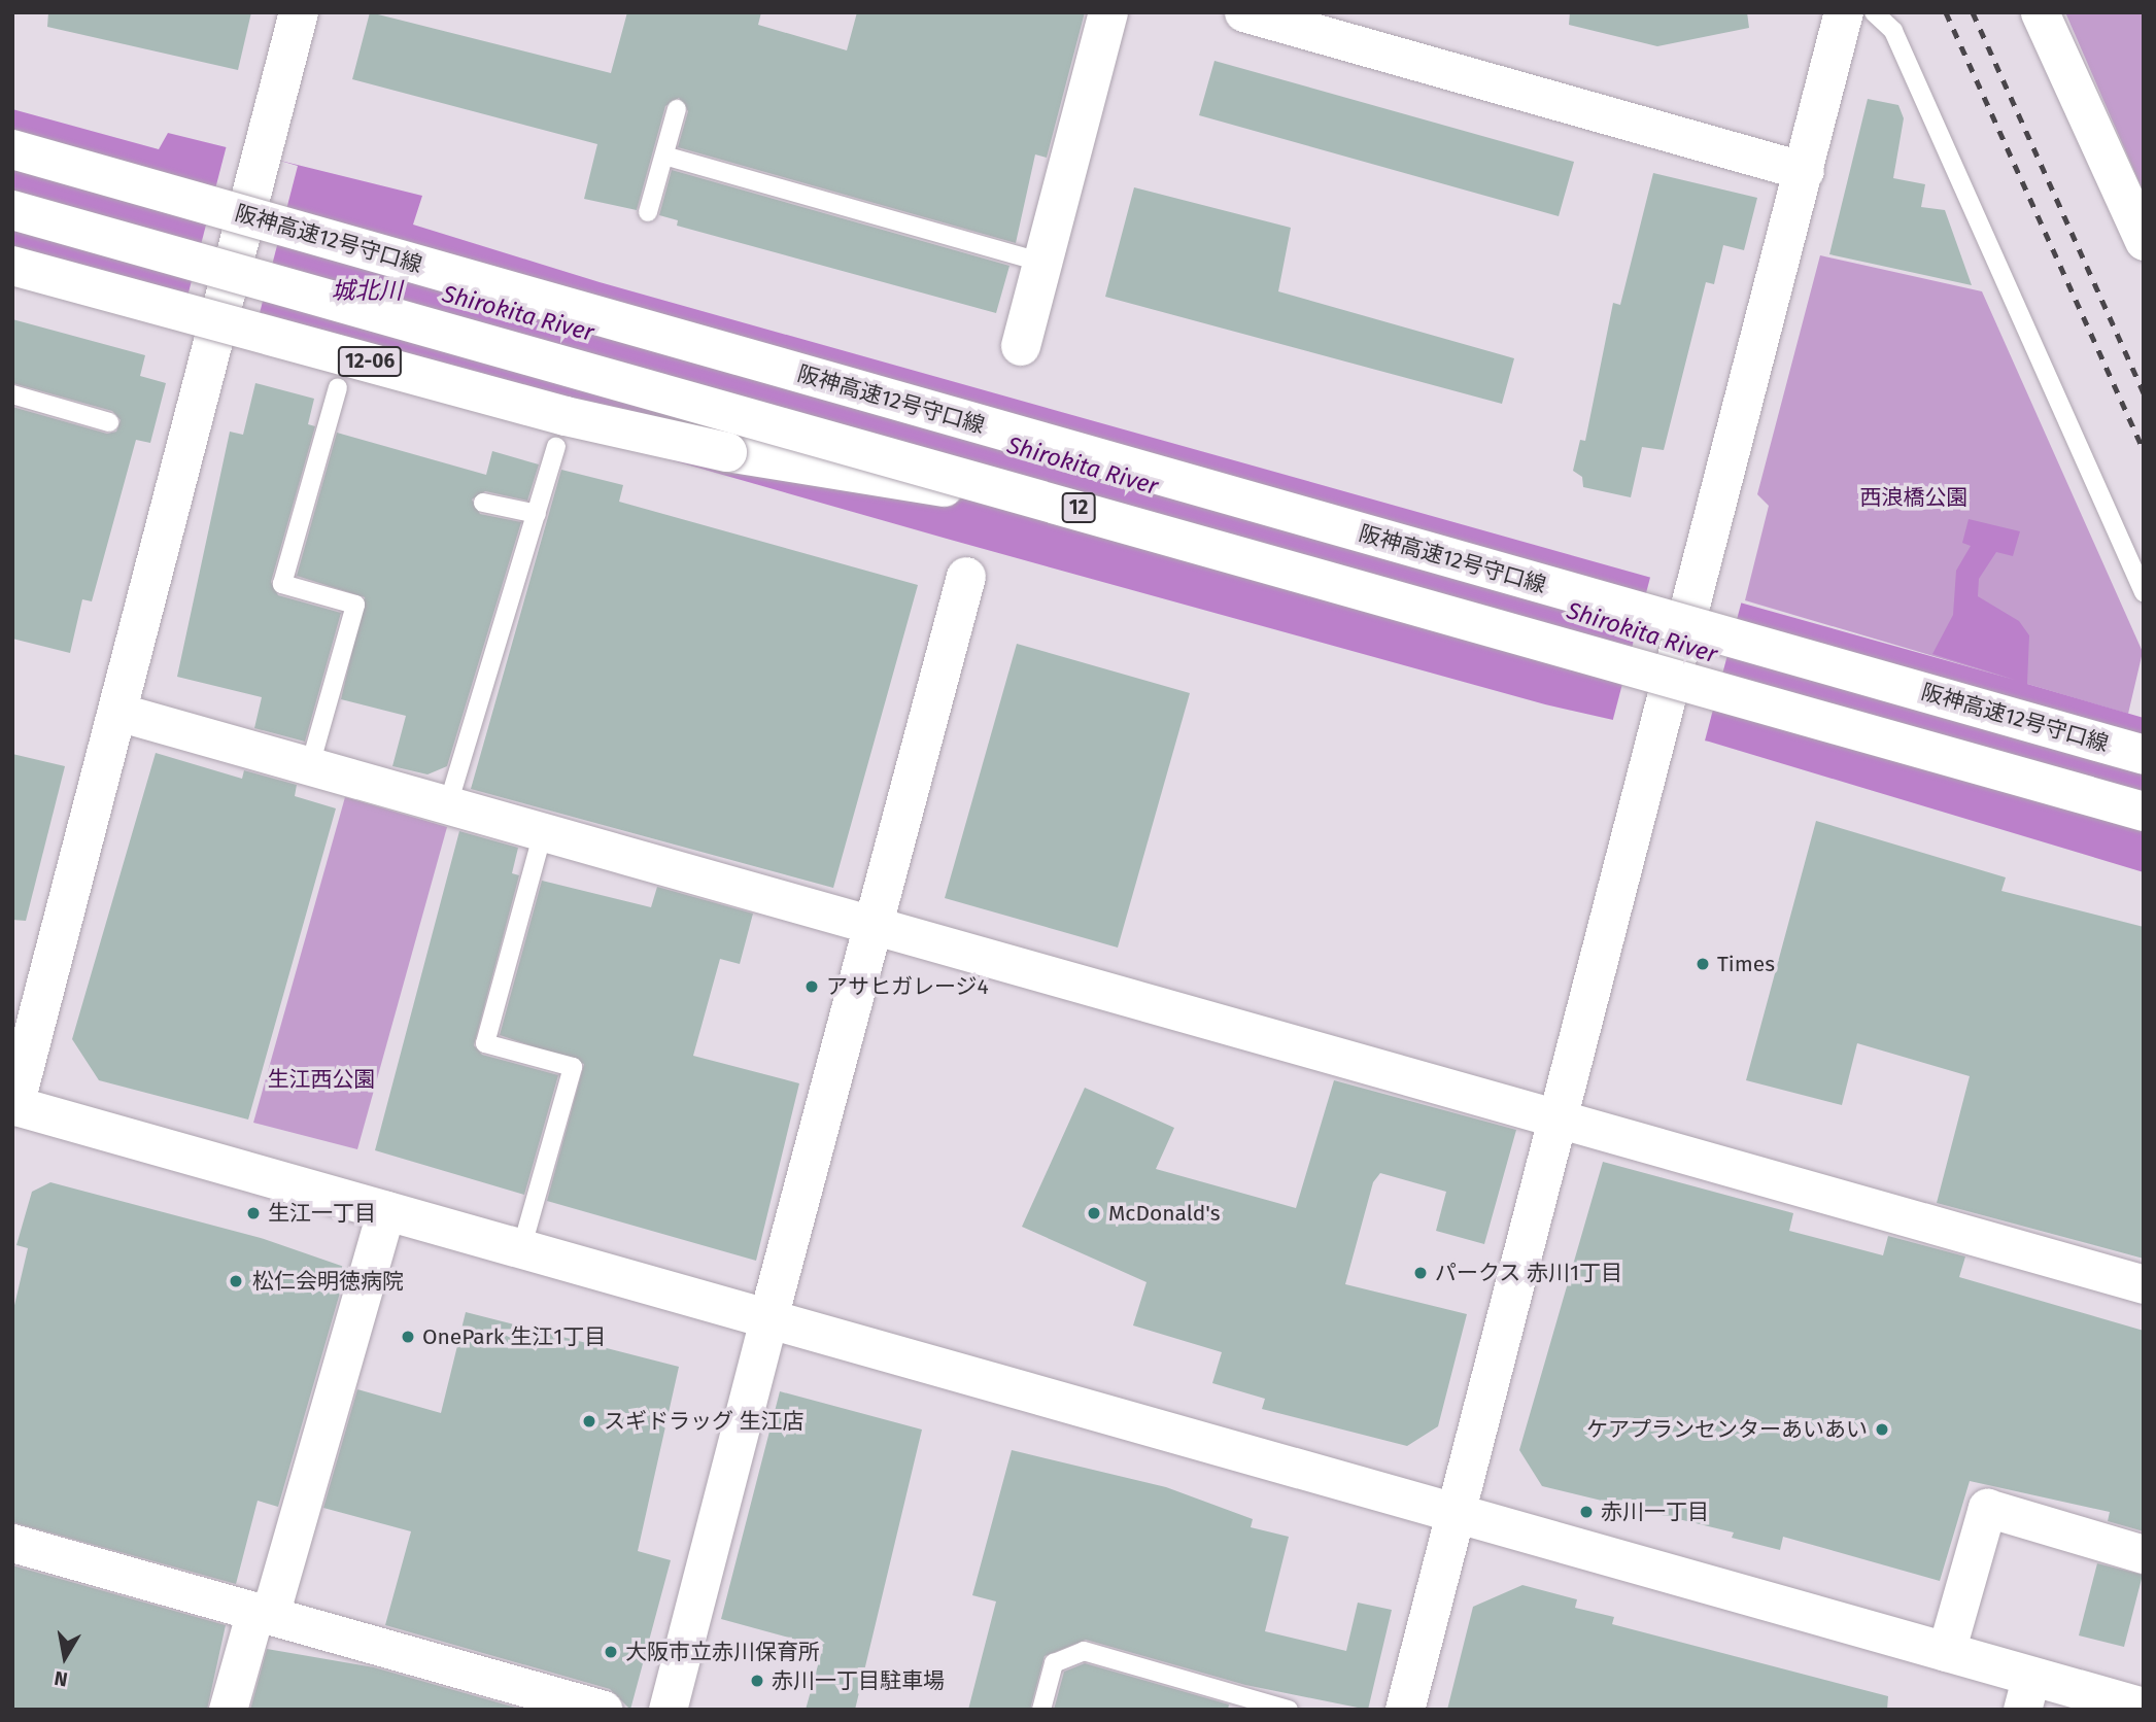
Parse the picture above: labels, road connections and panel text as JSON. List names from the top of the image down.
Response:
{
  "streets": {
    "main road": ["阪神高速12号守口線", "12-06", "12"]
  },
  "crossings": [
    ["12-06", "12"]
  ],
  "water": ["城北川", "Shirokita River"],
  "parks": ["西浪橋公園", "生江西公園"],
  "places": [
    "Times",
    "アサヒガレージ4",
    "生江一丁目",
    "McDonald's",
    "パークス 赤川1丁目",
    "松仁会明徳病院",
    "OnePark 生江1丁目",
    "スギドラッグ 生江店",
    "ケアプランセンターあいあい",
    "赤川一丁目",
    "大阪市立赤川保育所",
    "赤川一丁目駐車場"
  ],
  "north": "bottom"
}
